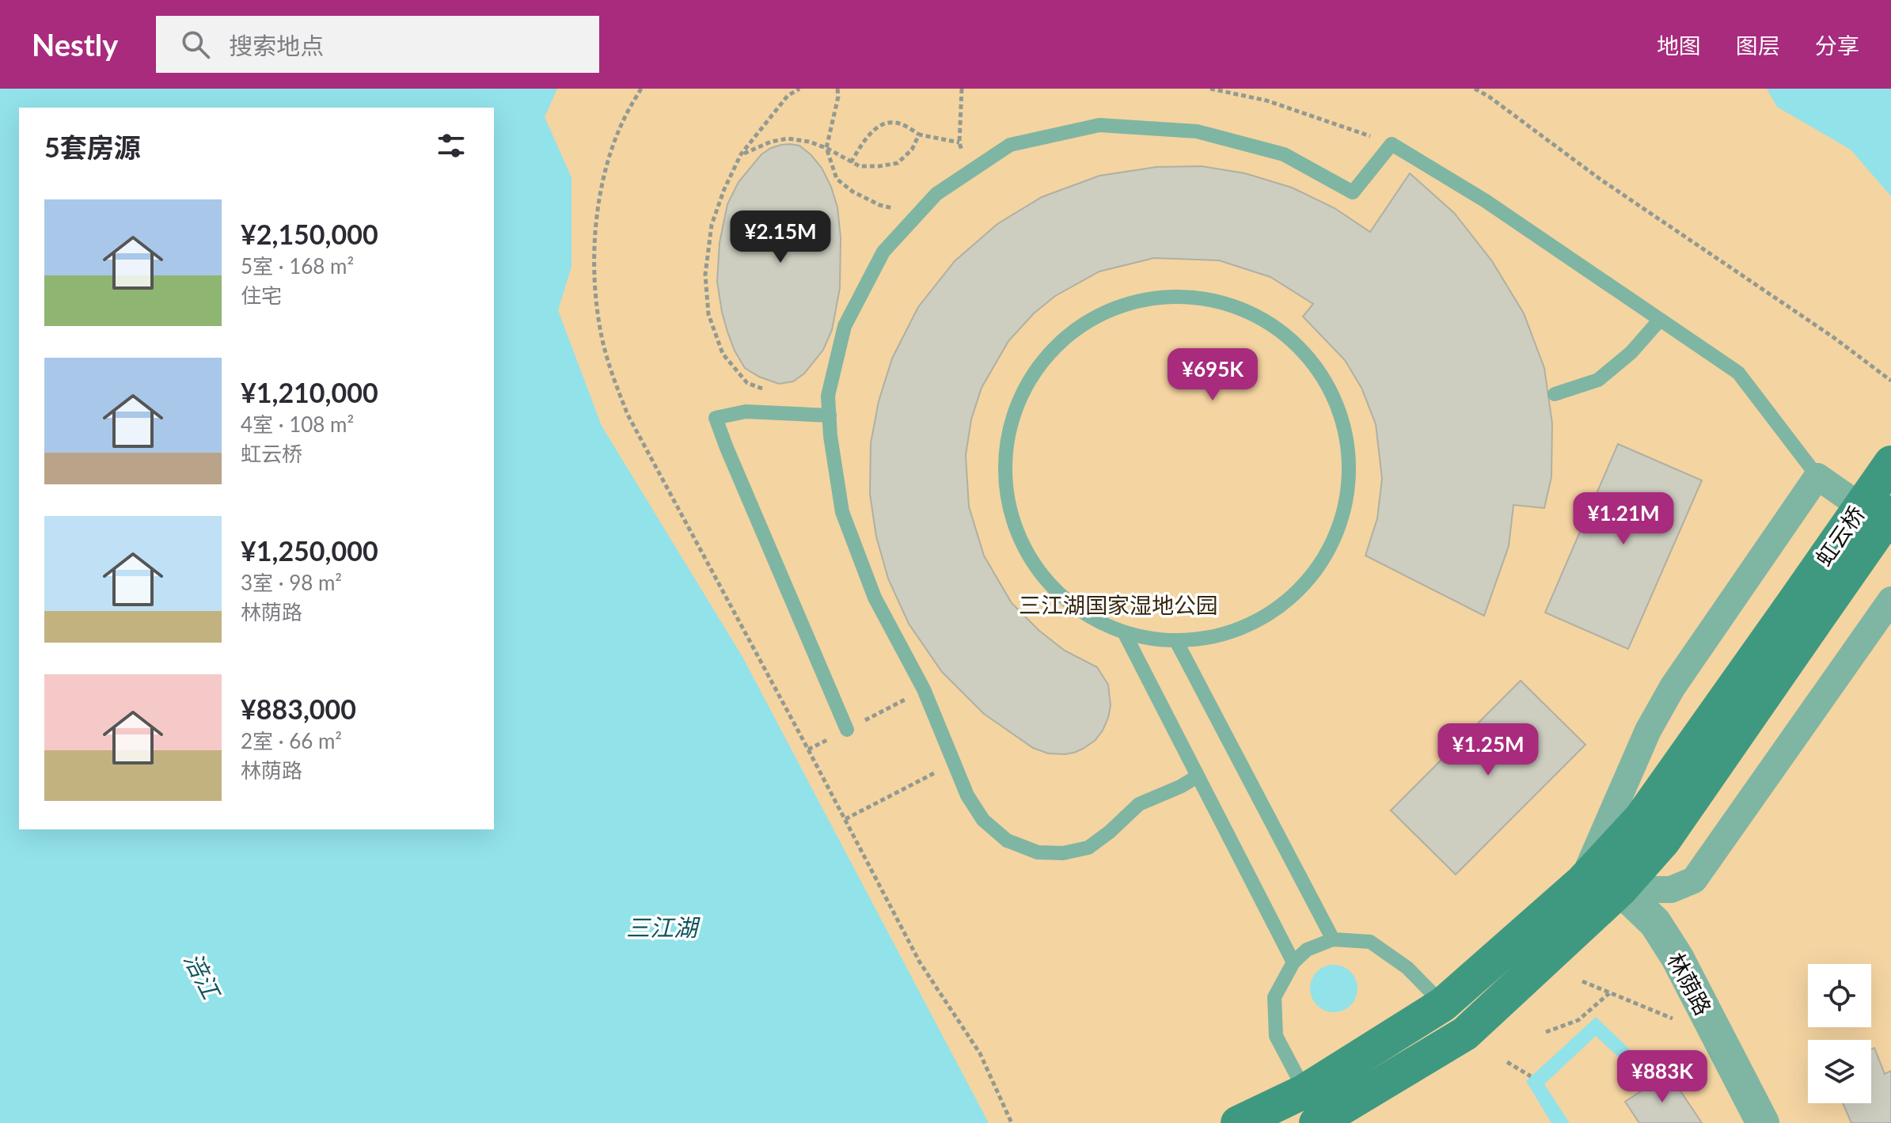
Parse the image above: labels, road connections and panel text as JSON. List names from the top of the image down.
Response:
{
  "streets": {
    "main road": ["虹云桥"],
    "street": ["林荫路"]
  },
  "water": ["三江湖", "涪江"],
  "parks": ["三江湖国家湿地公园"],
  "page": {
    "header": "Nestly",
    "search": "搜索地点",
    "nav": ["地图", "图层", "分享"],
    "heading": "5套房源",
    "list": [
      {
        "name": "¥2,150,000",
        "note": "5室 · 168 m² · 住宅"
      },
      {
        "name": "¥1,210,000",
        "note": "4室 · 108 m² · 虹云桥"
      },
      {
        "name": "¥1,250,000",
        "note": "3室 · 98 m² · 林荫路"
      },
      {
        "name": "¥883,000",
        "note": "2室 · 66 m² · 林荫路"
      }
    ],
    "price": [
      "¥2.15M",
      "¥695K",
      "¥1.21M",
      "¥1.25M",
      "¥883K"
    ]
  }
}
